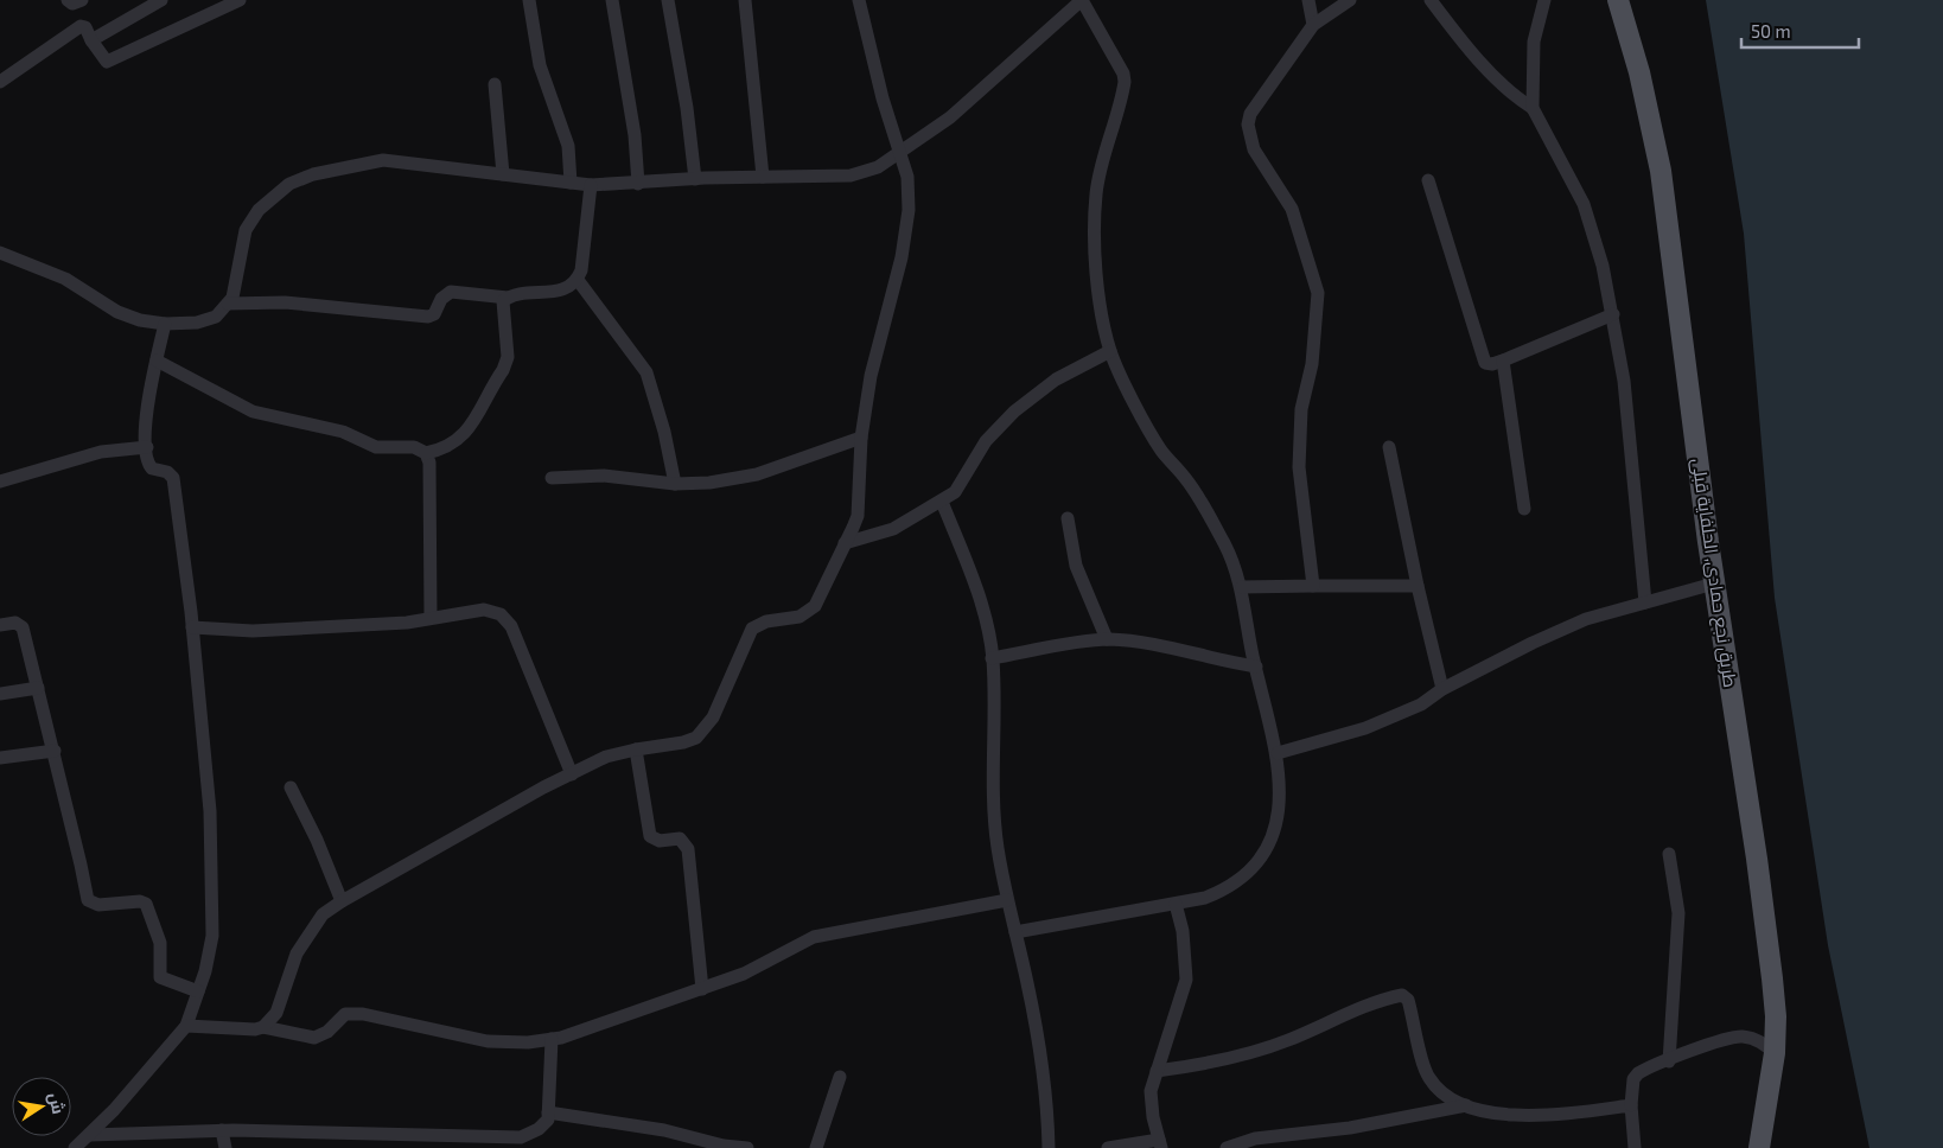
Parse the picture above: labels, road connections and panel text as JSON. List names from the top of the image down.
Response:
{
  "streets": {
    "main road": ["طريق نجع حمادى, الحلفاية قبلى"]
  },
  "scale_bar": "50 m",
  "north": "right"
}
